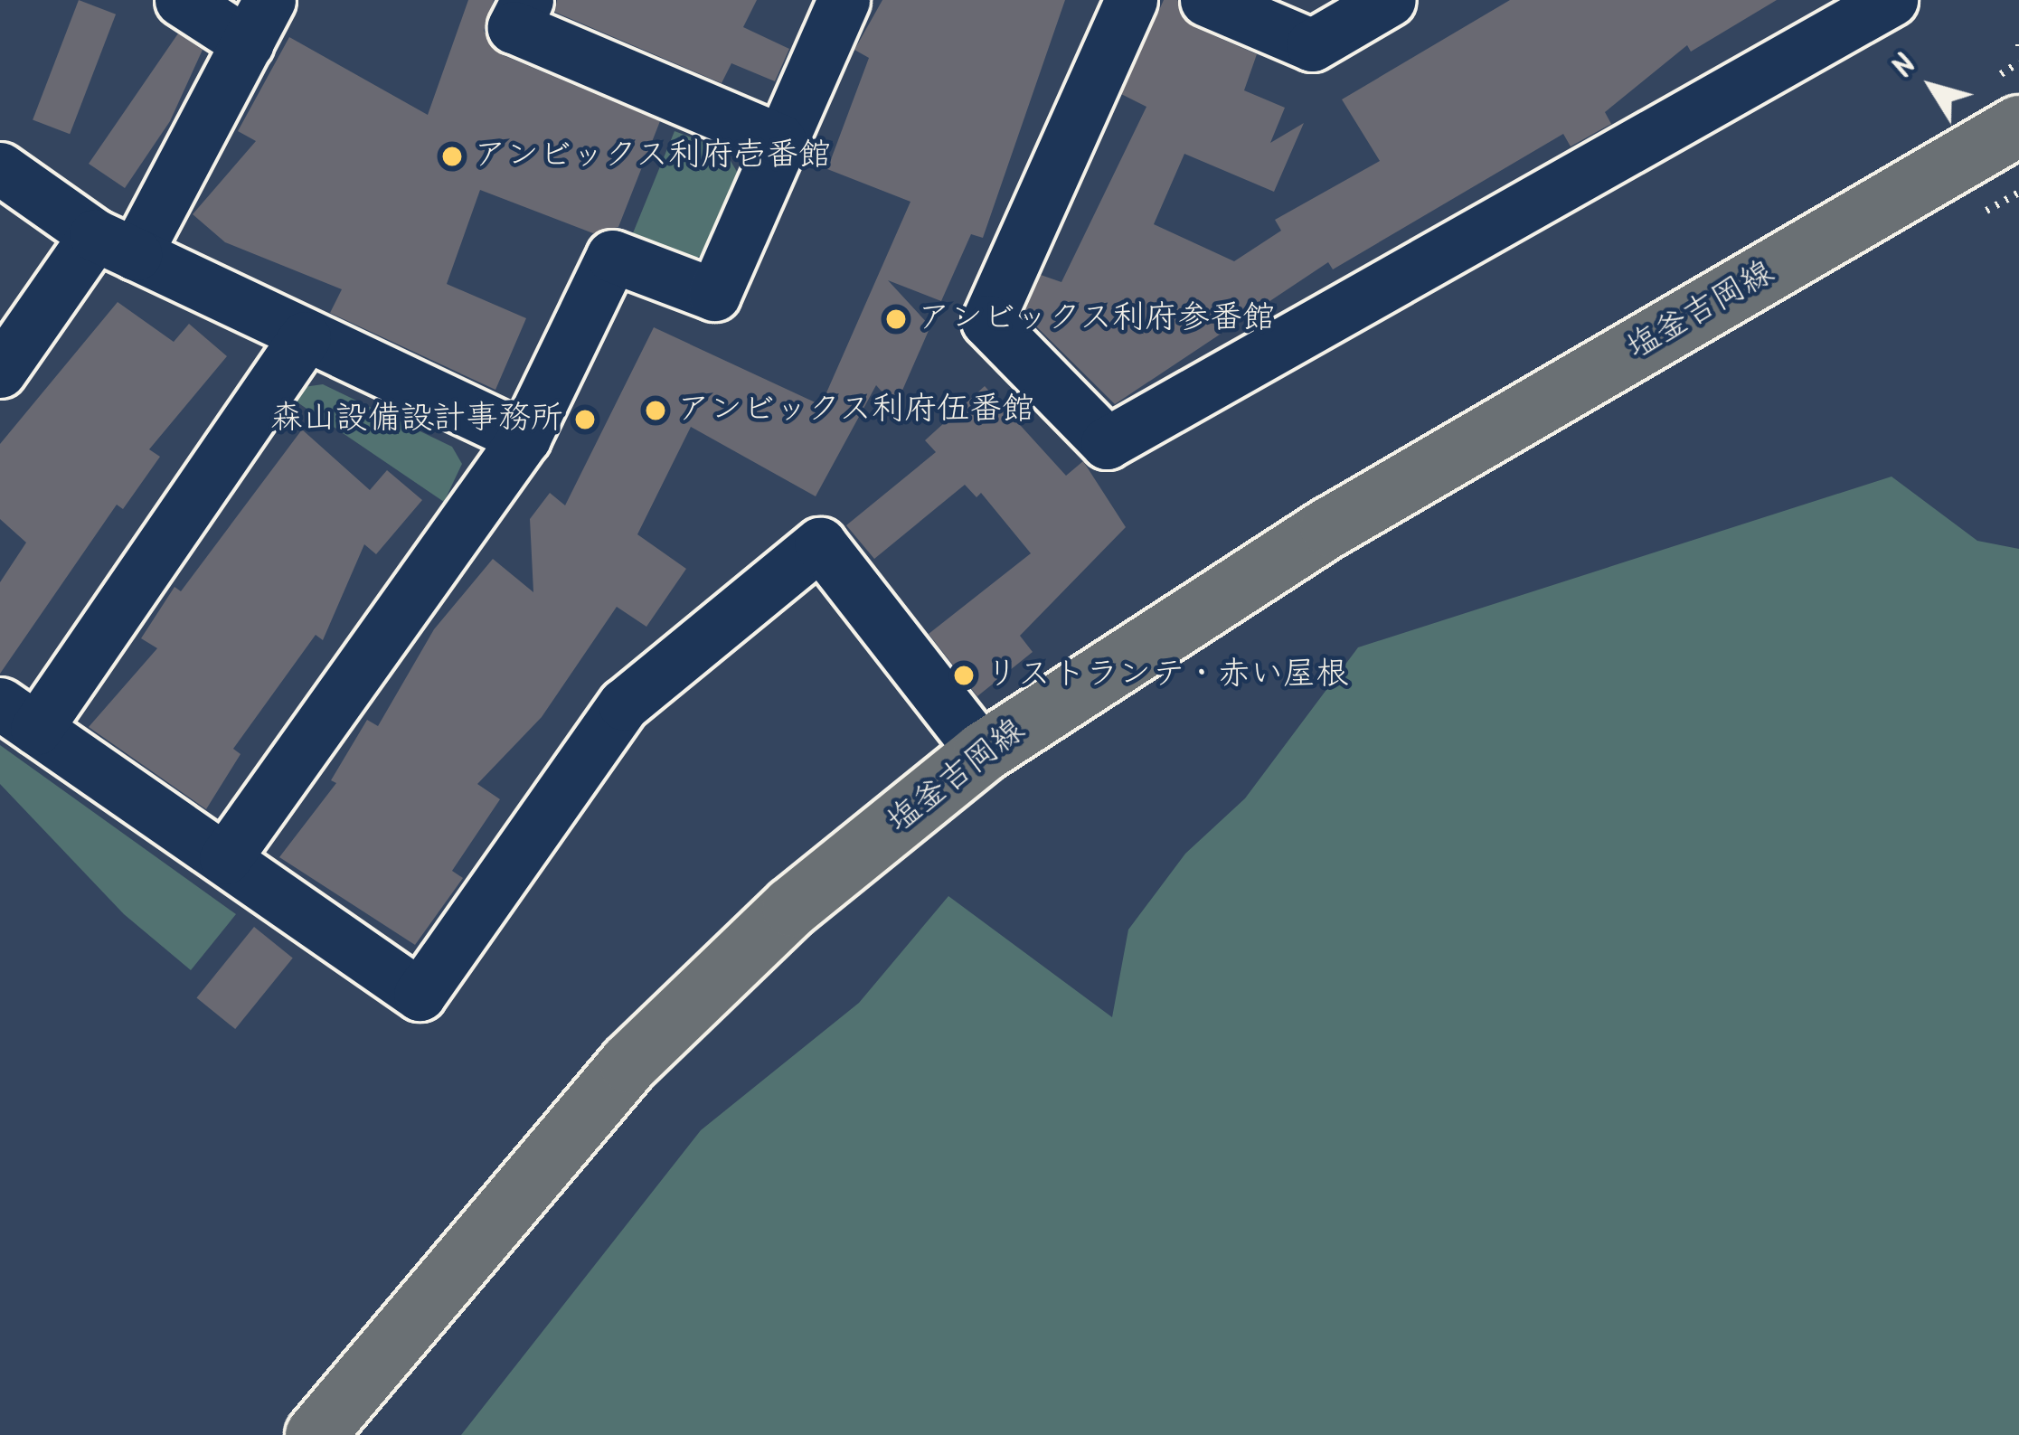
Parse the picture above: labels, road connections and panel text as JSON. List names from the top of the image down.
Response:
{
  "streets": {
    "main road": ["塩釜吉岡線"]
  },
  "places": [
    "アンビックス利府壱番館",
    "アンビックス利府参番館",
    "アンビックス利府伍番館",
    "森山設備設計事務所",
    "リストランテ・赤い屋根"
  ],
  "north": "top left"
}
